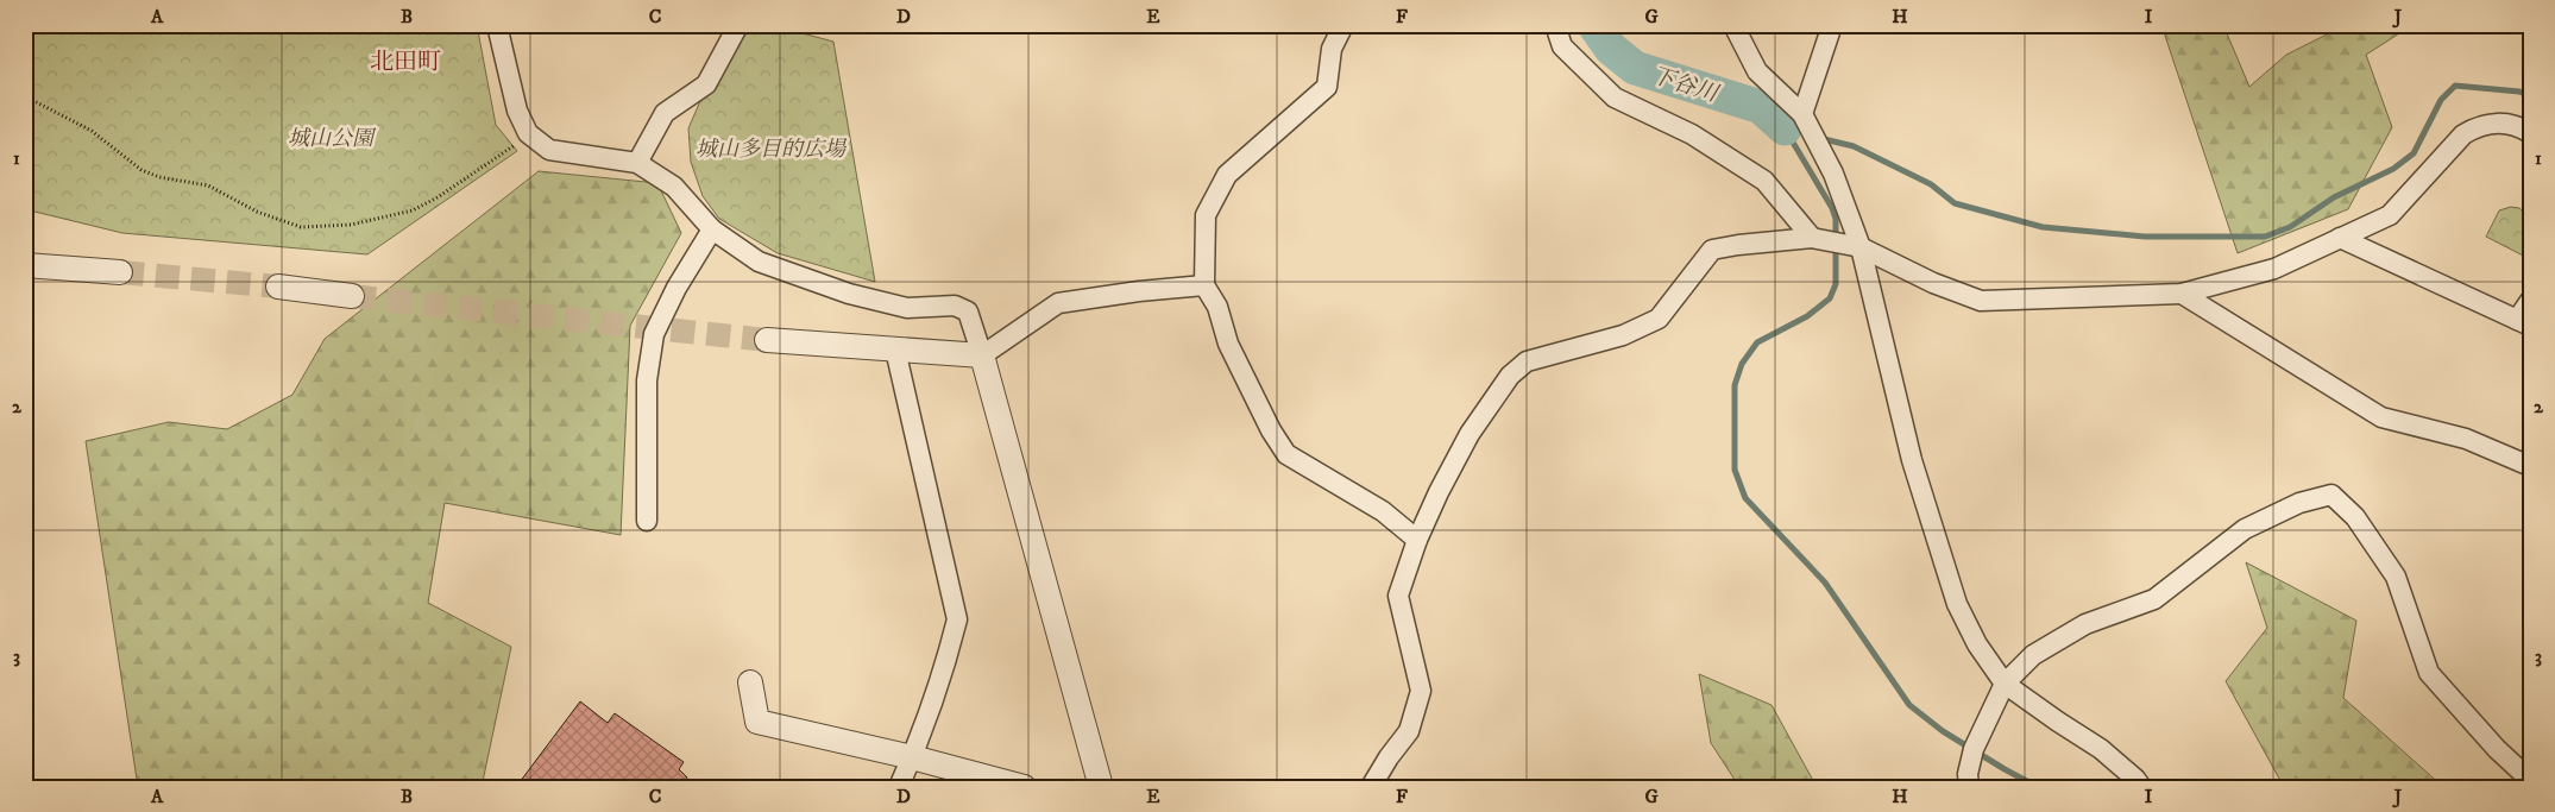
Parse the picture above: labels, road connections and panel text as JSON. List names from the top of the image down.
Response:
{
  "districts": ["北田町"],
  "water": ["下谷川"],
  "parks": ["城山公園", "城山多目的広場"],
  "grid": {
    "columns": [
      "A",
      "B",
      "C",
      "D",
      "E",
      "F",
      "G",
      "H",
      "I",
      "J"
    ],
    "rows": ["1", "2", "3"]
  }
}
